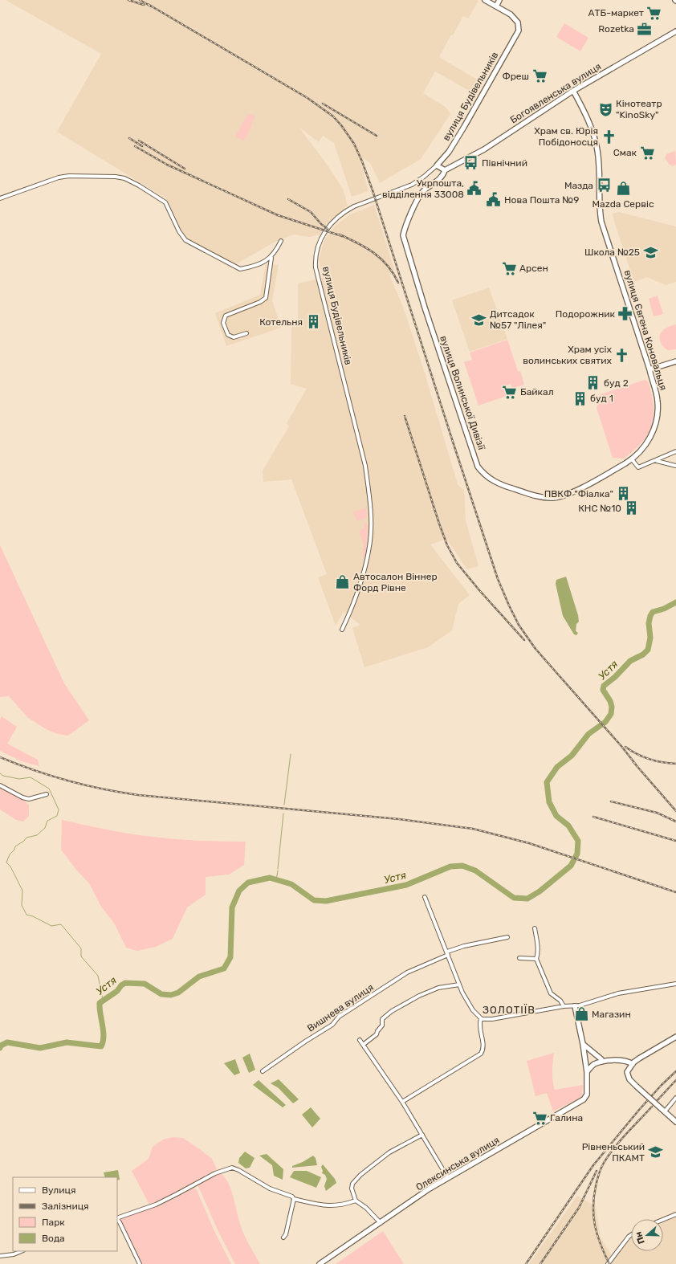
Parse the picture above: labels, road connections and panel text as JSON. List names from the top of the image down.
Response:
{
  "streets": {
    "street": [
      "Богоявленська вулиця",
      "вулиця Будівельників",
      "вулиця Євгена Коновальця",
      "вулиця Волинської Дивізії",
      "Вишнева вулиця",
      "Олексинська вулиця"
    ]
  },
  "crossings": [
    ["Богоявленська вулиця", "вулиця Євгена Коновальця"],
    ["Богоявленська вулиця", "вулиця Волинської Дивізії"],
    ["вулиця Євгена Коновальця", "вулиця Волинської Дивізії"]
  ],
  "districts": ["ЗОЛОТІЇВ"],
  "water": ["Устя"],
  "places": {
    "supermarket": [
      "АТБ-маркет",
      "Фреш",
      "Смак",
      "Арсен",
      "Байкал",
      "Галина"
    ],
    "office": ["Rozetka"],
    "theatre": ["Кінотеатр \"KinoSky\""],
    "church": ["Храм св. Юрія Побідоносця", "Храм усіх волинських святих"],
    "bus stop": ["Північний", "Мазда"],
    "public building": ["Укрпошта, відділення 33008", "Нова Пошта №9"],
    "shop": ["Mazda Сервіс", "Автосалон Віннер Форд Рівне", "Магазин"],
    "school or university": ["Школа №25", "Дитсадок №57 \"Лілея\"", "Рівненьський ПКАМТ"],
    "pharmacy": ["Подорожник"],
    "building": [
      "Котельня",
      "буд 2",
      "буд 1",
      "ПВКФ \"Фіалка\"",
      "КНС №10"
    ]
  },
  "legend": [
    "Вулиця",
    "Залізниця",
    "Парк",
    "Вода"
  ],
  "north": "left"
}
